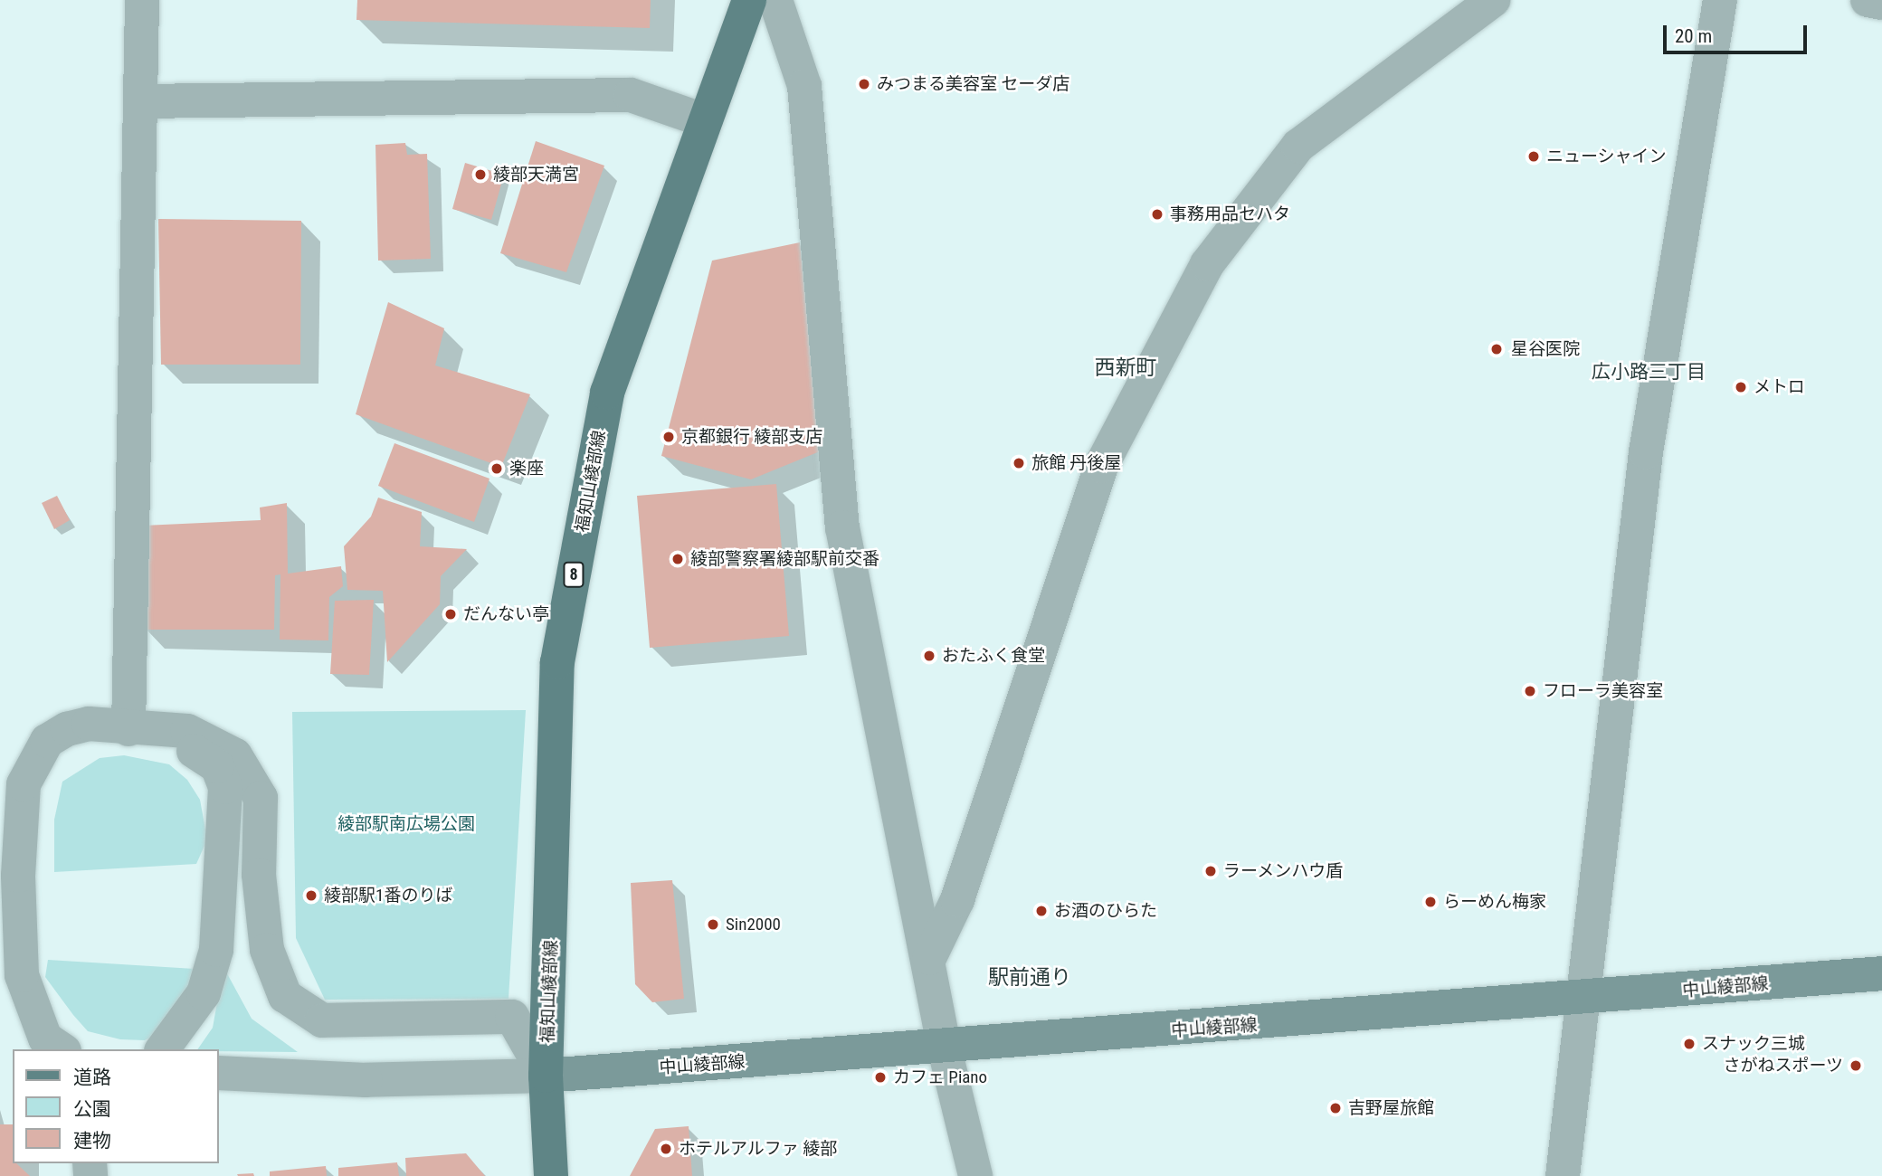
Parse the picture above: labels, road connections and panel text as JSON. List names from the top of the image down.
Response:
{
  "streets": {
    "main road": ["福知山綾部線", "8", "中山綾部線"]
  },
  "crossings": [
    ["福知山綾部線", "中山綾部線"]
  ],
  "districts": ["西新町", "広小路三丁目", "駅前通り"],
  "parks": ["綾部駅南広場公園"],
  "places": [
    "みつまる美容室 セーダ店",
    "ニューシャイン",
    "綾部天満宮",
    "事務用品セハタ",
    "星谷医院",
    "メトロ",
    "京都銀行 綾部支店",
    "旅館 丹後屋",
    "楽座",
    "綾部警察署綾部駅前交番",
    "だんない亭",
    "おたふく食堂",
    "フローラ美容室",
    "ラーメンハウ盾",
    "綾部駅1番のりば",
    "らーめん梅家",
    "お酒のひらた",
    "Sin2000",
    "スナック三城",
    "さがねスポーツ",
    "カフェ Piano",
    "吉野屋旅館",
    "ホテルアルファ 綾部"
  ],
  "legend": ["道路", "公園", "建物"],
  "scale_bar": "20 m"
}
